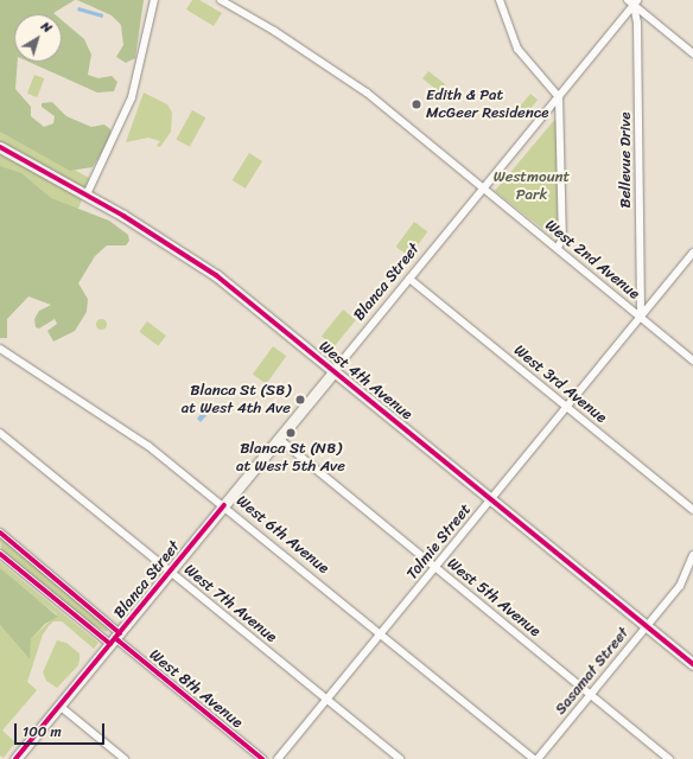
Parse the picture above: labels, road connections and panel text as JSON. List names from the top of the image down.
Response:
{
  "streets": {
    "main road": ["Blanca Street", "West 4th Avenue"],
    "street": [
      "Bellevue Drive",
      "West 2nd Avenue",
      "West 3rd Avenue",
      "West 6th Avenue",
      "Tolmie Street",
      "West 5th Avenue",
      "West 7th Avenue",
      "Sasamat Street",
      "West 8th Avenue"
    ]
  },
  "crossings": [
    ["Bellevue Drive", "West 2nd Avenue"],
    ["Bellevue Drive", "Blanca Street"],
    ["Bellevue Drive", "Tolmie Street"],
    ["West 2nd Avenue", "Blanca Street"],
    ["West 2nd Avenue", "Tolmie Street"],
    ["Blanca Street", "West 4th Avenue"],
    ["Blanca Street", "West 3rd Avenue"],
    ["Blanca Street", "West 6th Avenue"],
    ["Blanca Street", "West 5th Avenue"],
    ["Blanca Street", "West 7th Avenue"],
    ["Blanca Street", "West 8th Avenue"],
    ["West 4th Avenue", "Tolmie Street"],
    ["West 4th Avenue", "Sasamat Street"],
    ["West 3rd Avenue", "Tolmie Street"],
    ["West 6th Avenue", "Tolmie Street"],
    ["West 6th Avenue", "Sasamat Street"],
    ["Tolmie Street", "West 5th Avenue"],
    ["Tolmie Street", "West 7th Avenue"],
    ["West 5th Avenue", "Sasamat Street"]
  ],
  "parks": ["Westmount Park"],
  "places": ["Edith & Pat McGeer Residence", "Blanca St (SB) at West 4th Ave", "Blanca St (NB) at West 5th Ave"],
  "scale_bar": "100 m",
  "north": "top right"
}
